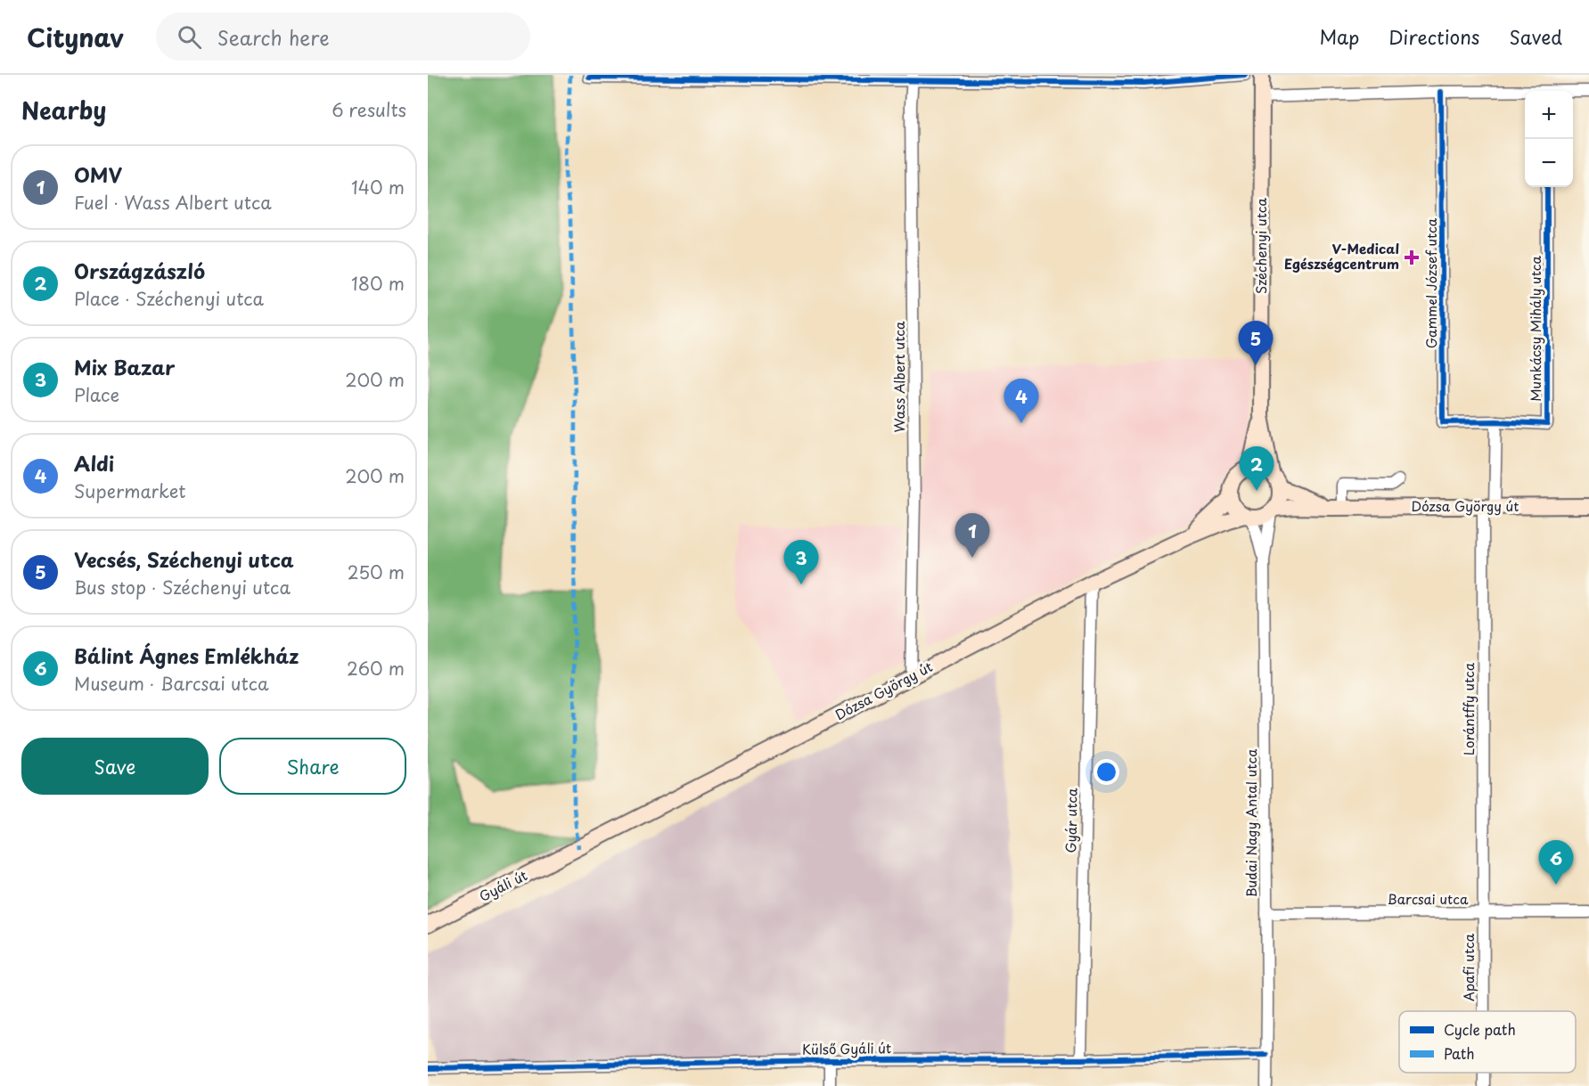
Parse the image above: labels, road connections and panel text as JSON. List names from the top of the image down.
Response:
{
  "streets": {
    "main road": ["Széchenyi utca", "Dózsa György út", "Gyáli út"],
    "street": [
      "Gammel József utca",
      "Munkácsy Mihály utca",
      "Wass Albert utca",
      "Lorántffy utca",
      "Gyár utca",
      "Budai Nagy Antal utca",
      "Barcsai utca",
      "Apafi utca",
      "Külső Gyáli út"
    ]
  },
  "crossings": [
    ["Széchenyi utca", "Dózsa György út"],
    ["Széchenyi utca", "Budai Nagy Antal utca"],
    ["Gammel József utca", "Munkácsy Mihály utca"],
    ["Gammel József utca", "Lorántffy utca"],
    ["Munkácsy Mihály utca", "Lorántffy utca"],
    ["Wass Albert utca", "Dózsa György út"],
    ["Dózsa György út", "Lorántffy utca"],
    ["Dózsa György út", "Gyár utca"],
    ["Dózsa György út", "Budai Nagy Antal utca"],
    ["Dózsa György út", "Gyáli út"],
    ["Lorántffy utca", "Barcsai utca"],
    ["Lorántffy utca", "Apafi utca"],
    ["Gyár utca", "Külső Gyáli út"],
    ["Budai Nagy Antal utca", "Barcsai utca"],
    ["Budai Nagy Antal utca", "Külső Gyáli út"],
    ["Barcsai utca", "Apafi utca"]
  ],
  "places": {
    "health": ["V-Medical Egészségcentrum"]
  },
  "legend": ["Cycle path", "Path"],
  "page": {
    "header": "Citynav",
    "search": "Search here",
    "nav": ["Map", "Directions", "Saved"],
    "heading": ["Nearby", "6 results"],
    "map_buttons": ["+", "−"],
    "list": [
      {
        "mark": "1",
        "name": "OMV",
        "note": "Fuel · Wass Albert utca",
        "value": "140 m"
      },
      {
        "mark": "2",
        "name": "Országzászló",
        "note": "Place · Széchenyi utca",
        "value": "180 m"
      },
      {
        "mark": "3",
        "name": "Mix Bazar",
        "note": "Place",
        "value": "200 m"
      },
      {
        "mark": "4",
        "name": "Aldi",
        "note": "Supermarket",
        "value": "200 m"
      },
      {
        "mark": "5",
        "name": "Vecsés, Széchenyi utca",
        "note": "Bus stop · Széchenyi utca",
        "value": "250 m"
      },
      {
        "mark": "6",
        "name": "Bálint Ágnes Emlékház",
        "note": "Museum · Barcsai utca",
        "value": "260 m"
      }
    ],
    "pins": [
      "5",
      "4",
      "2",
      "1",
      "3",
      "6"
    ],
    "buttons": ["Save", "Share"]
  }
}
